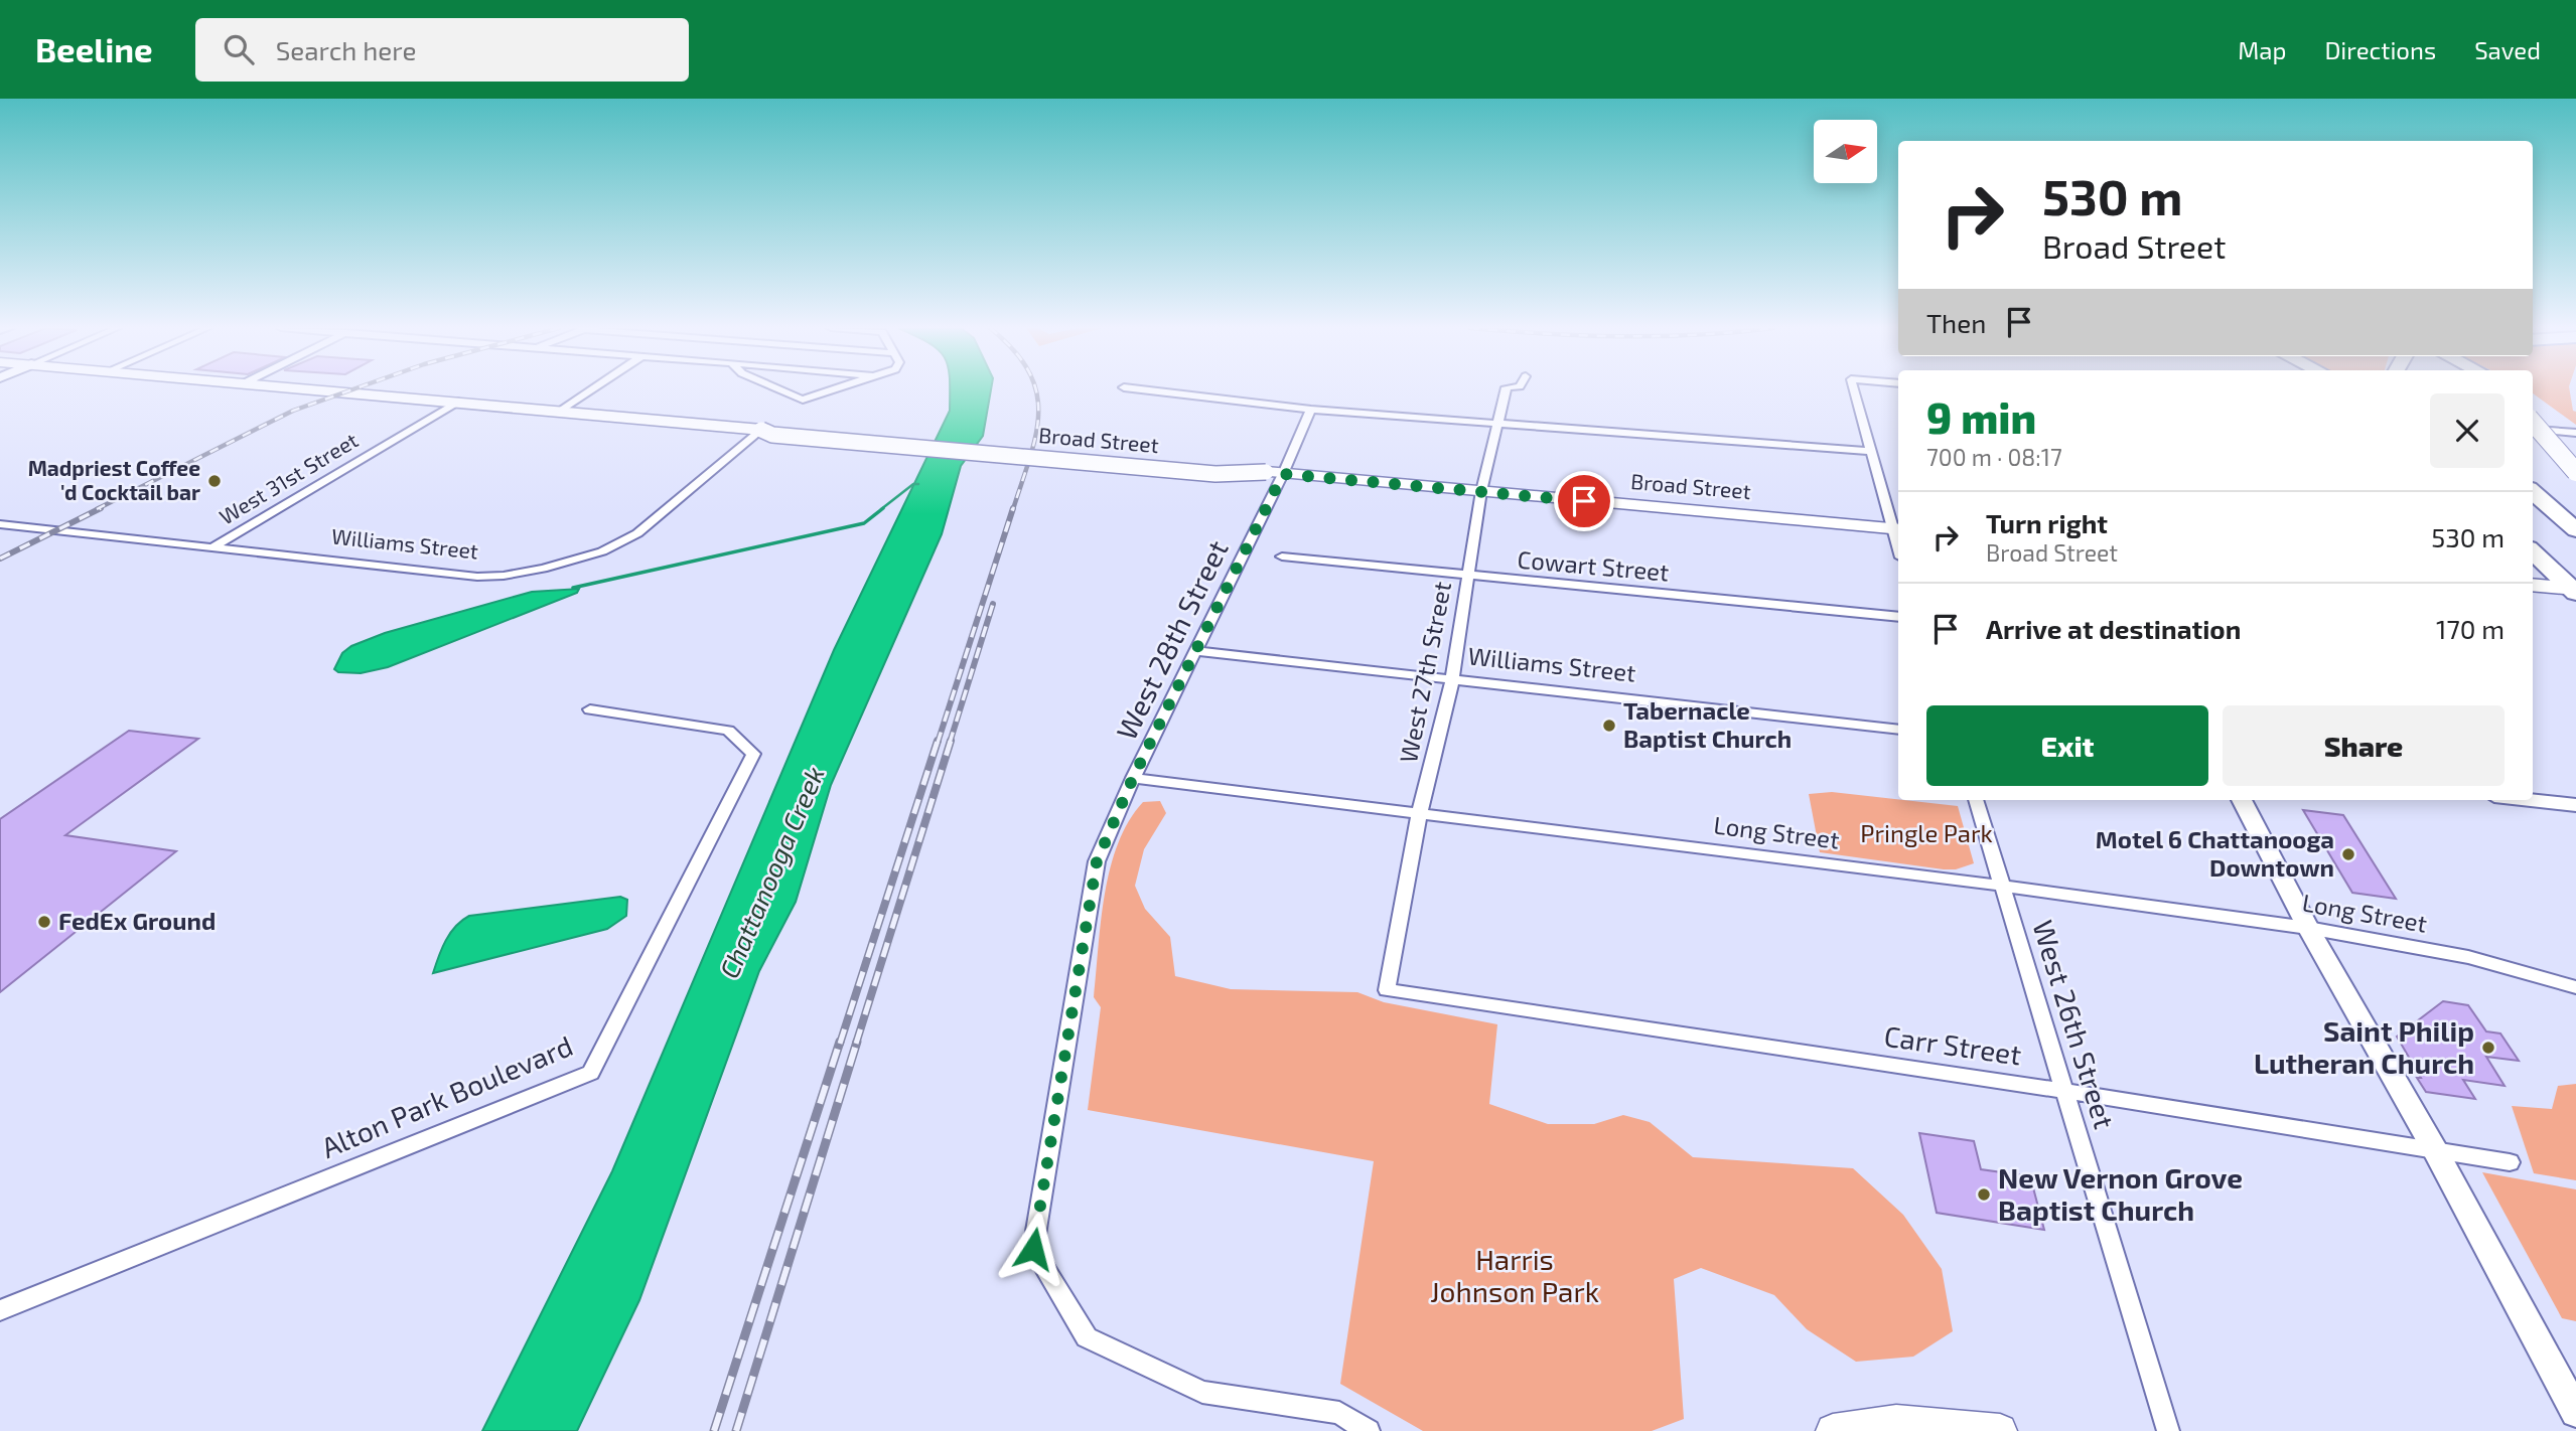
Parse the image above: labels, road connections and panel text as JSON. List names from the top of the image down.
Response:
{
  "streets": {
    "main road": ["Broad Street"],
    "street": [
      "West 31st Street",
      "Williams Street",
      "Cowart Street",
      "West 28th Street",
      "West 27th Street",
      "Long Street",
      "West 26th Street",
      "Carr Street",
      "Alton Park Boulevard"
    ]
  },
  "crossings": [
    ["Broad Street", "West 31st Street"],
    ["Broad Street", "Williams Street"],
    ["Broad Street", "West 28th Street"],
    ["Broad Street", "West 27th Street"],
    ["West 31st Street", "Williams Street"],
    ["Williams Street", "West 28th Street"],
    ["Williams Street", "West 27th Street"],
    ["Cowart Street", "West 27th Street"],
    ["West 28th Street", "Long Street"],
    ["West 27th Street", "Long Street"],
    ["West 27th Street", "Carr Street"],
    ["Long Street", "West 26th Street"],
    ["West 26th Street", "Carr Street"]
  ],
  "water": ["Chattanooga Creek"],
  "parks": ["Pringle Park", "Harris Johnson Park"],
  "places": [
    "Madpriest Coffee 'd Cocktail bar",
    "Tabernacle Baptist Church",
    "Motel 6 Chattanooga Downtown",
    "FedEx Ground",
    "Saint Philip Lutheran Church",
    "New Vernon Grove Baptist Church"
  ],
  "north": "right",
  "page": {
    "header": "Beeline",
    "search": "Search here",
    "nav": ["Map", "Directions", "Saved"],
    "turn": ["530 m", "Broad Street"],
    "then": "Then",
    "heading": ["9 min", "700 m · 08:17"],
    "list": [
      {
        "name": "Turn right",
        "note": "Broad Street",
        "value": "530 m"
      },
      {
        "name": "Arrive at destination",
        "value": "170 m"
      }
    ],
    "buttons": ["Exit", "Share"]
  }
}
